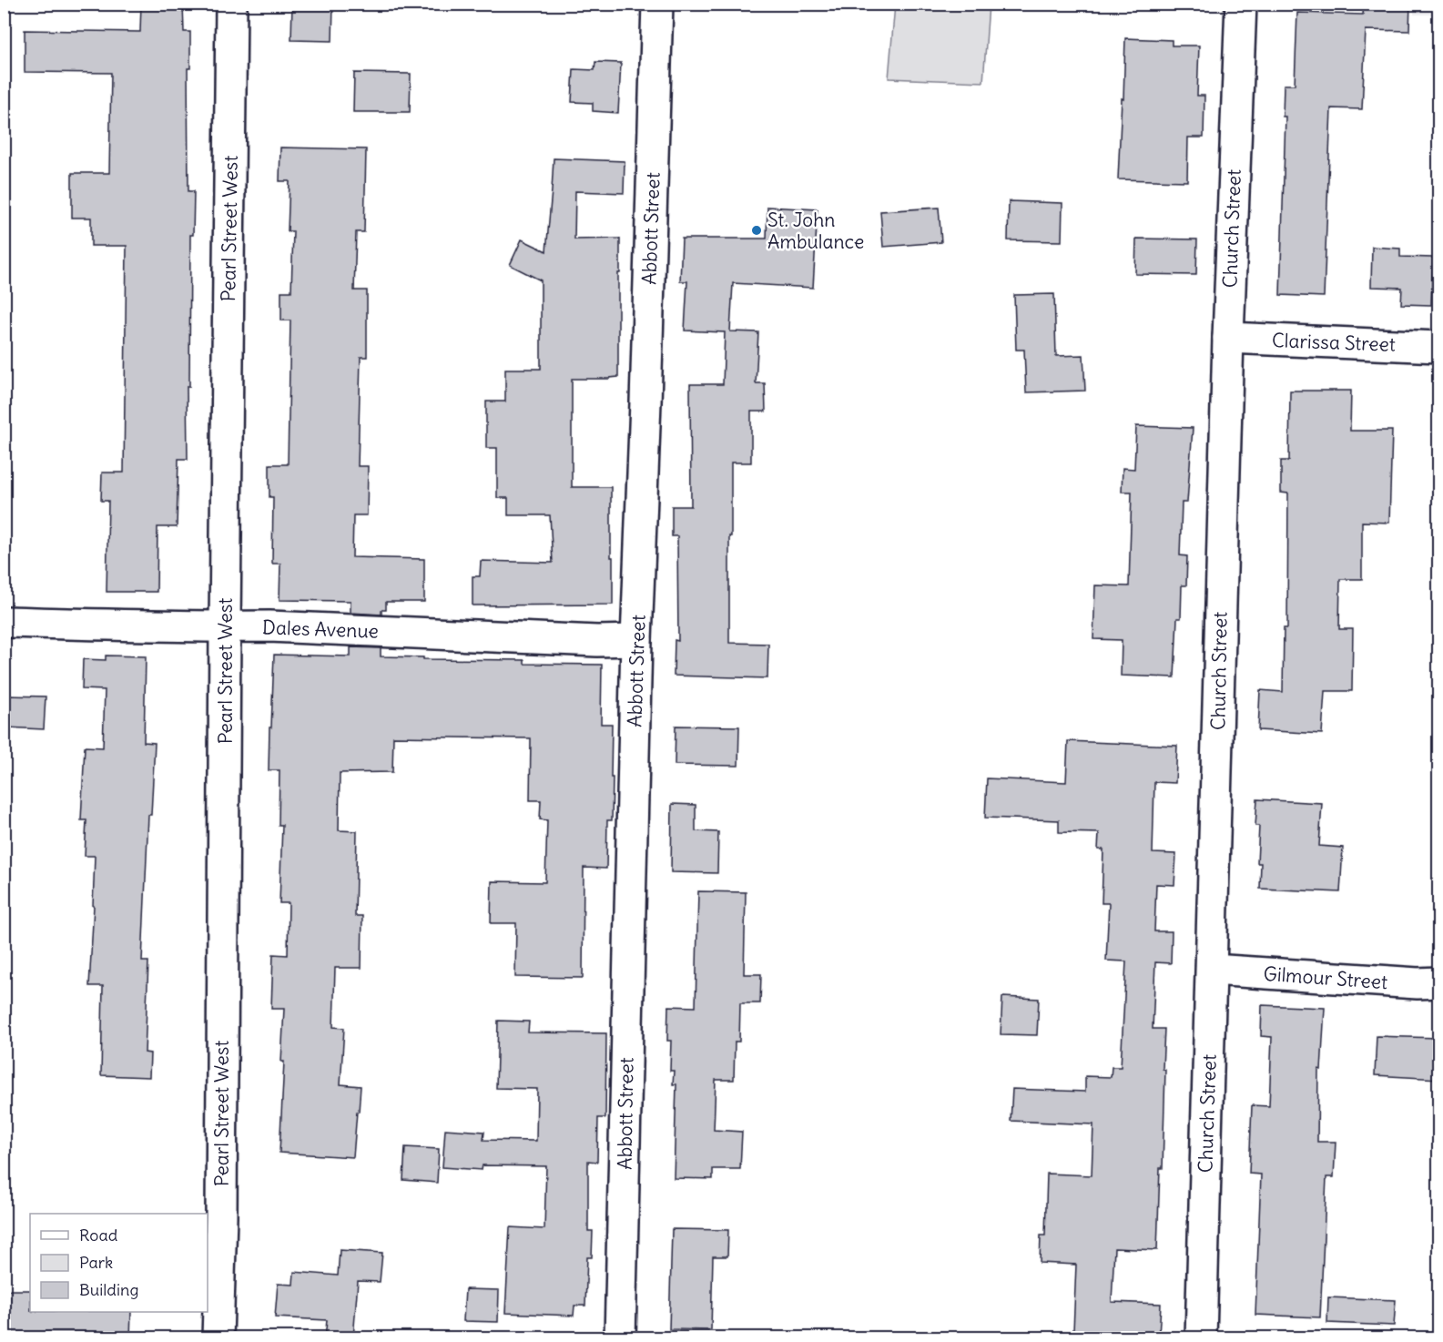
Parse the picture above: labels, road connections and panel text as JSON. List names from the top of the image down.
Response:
{
  "streets": {
    "street": [
      "Pearl Street West",
      "Abbott Street",
      "Church Street",
      "Clarissa Street",
      "Dales Avenue",
      "Gilmour Street"
    ]
  },
  "crossings": [
    ["Pearl Street West", "Dales Avenue"],
    ["Abbott Street", "Dales Avenue"],
    ["Church Street", "Clarissa Street"],
    ["Church Street", "Gilmour Street"]
  ],
  "places": ["St. John Ambulance"],
  "legend": ["Road", "Park", "Building"]
}
